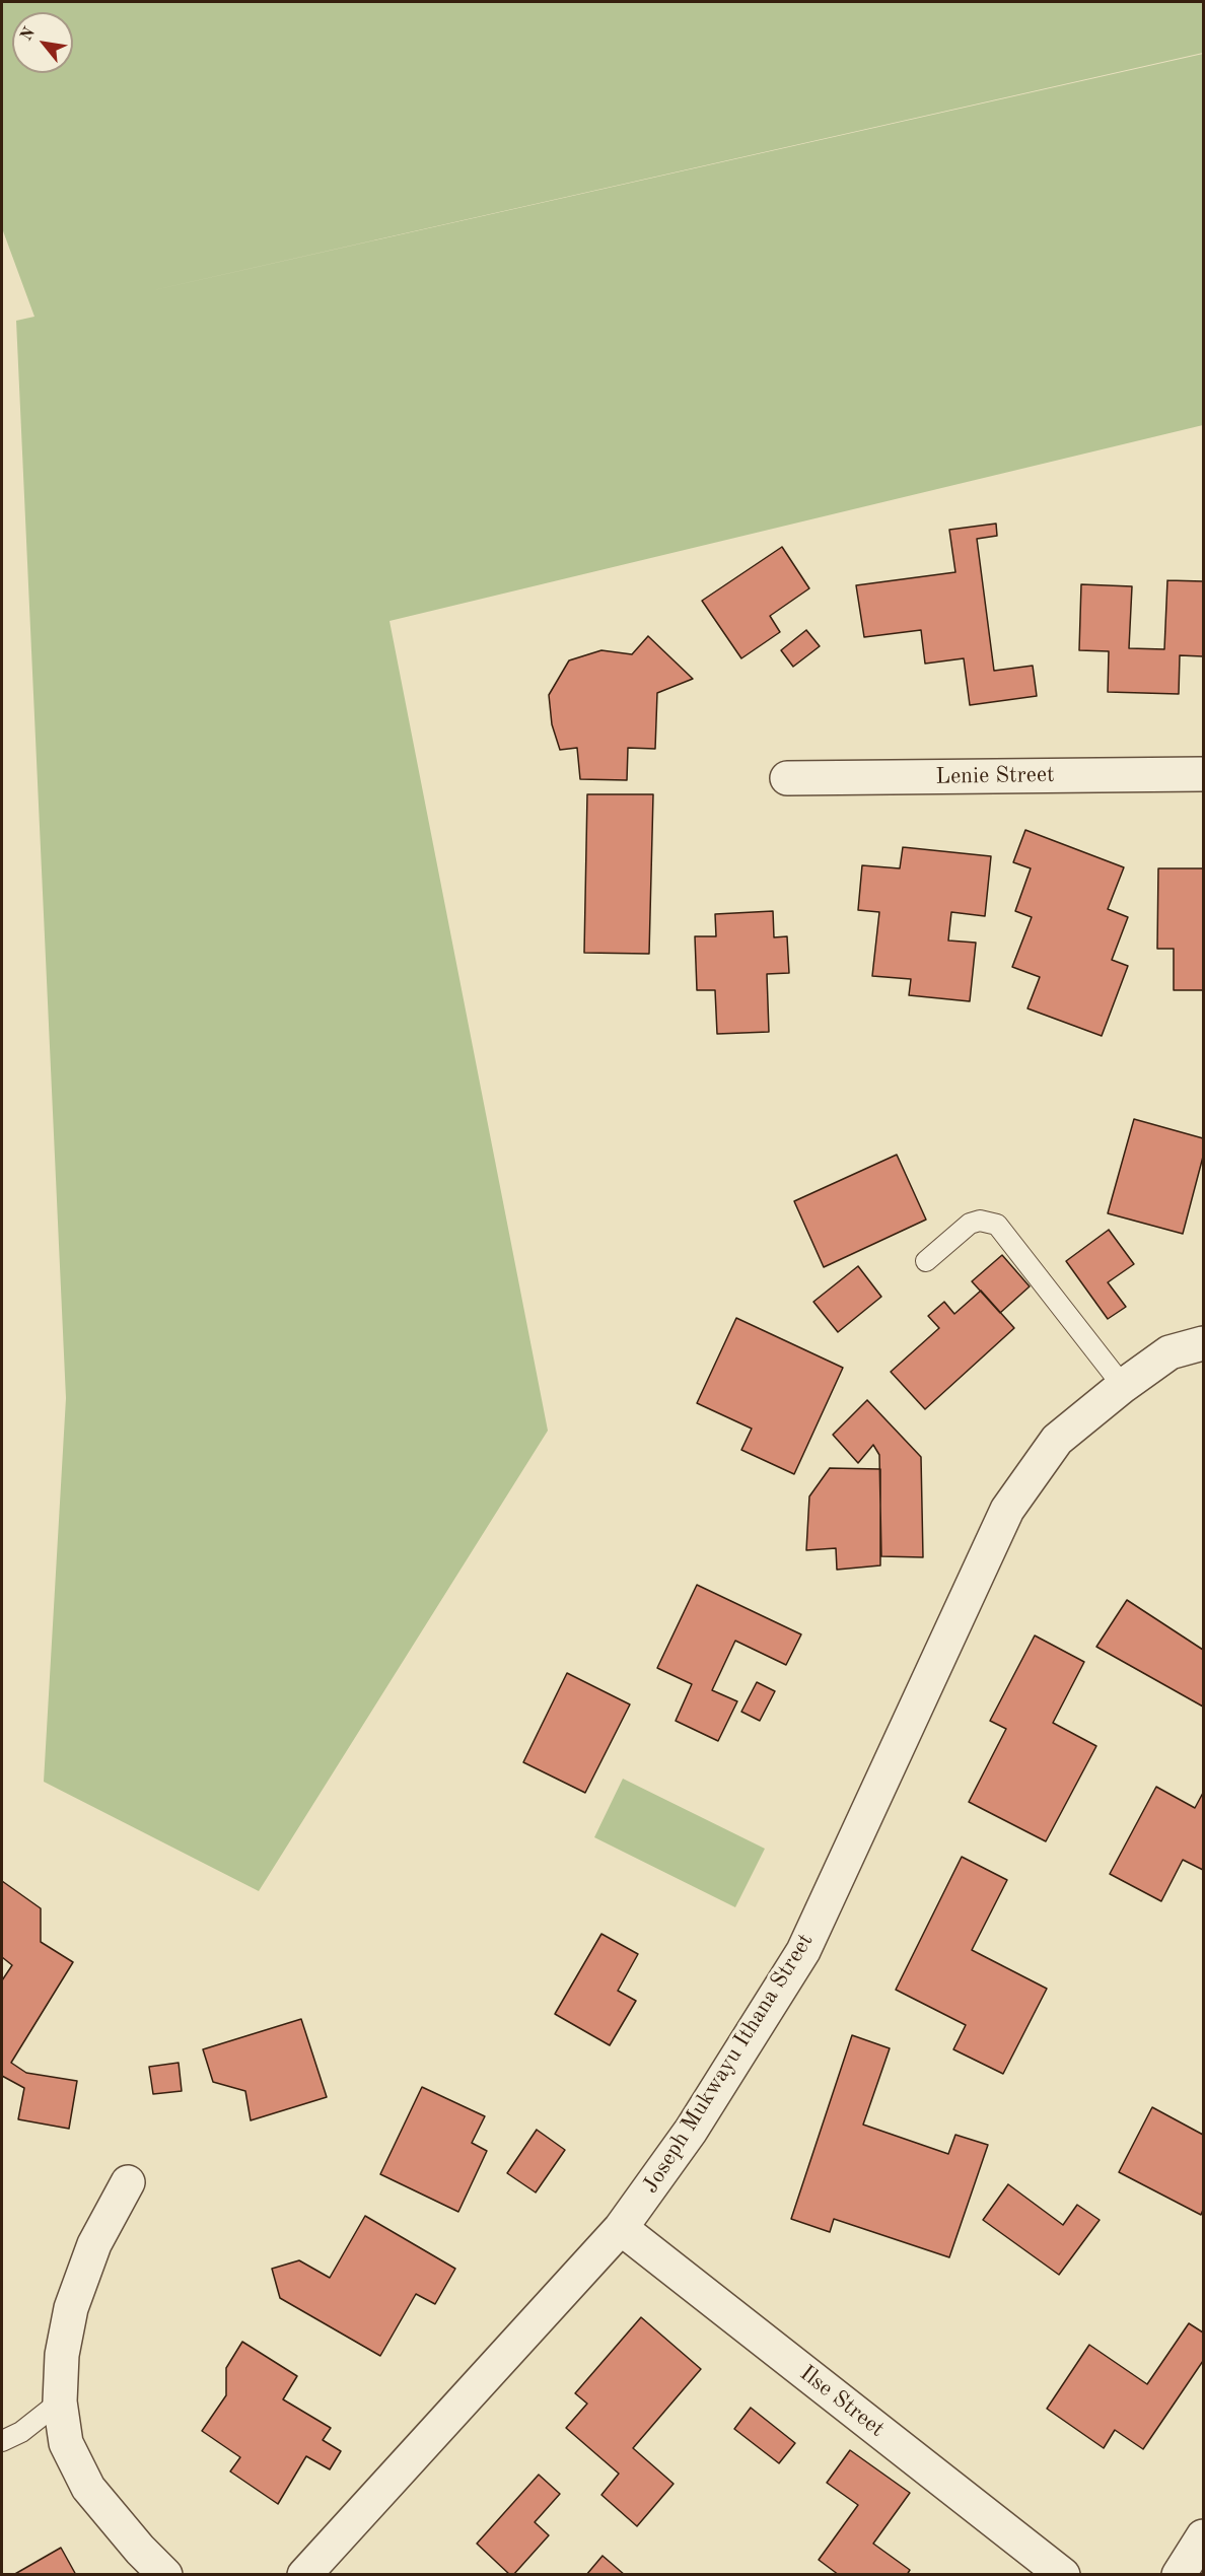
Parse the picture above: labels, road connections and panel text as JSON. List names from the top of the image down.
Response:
{
  "streets": {
    "street": ["Lenie Street", "Joseph Mukwayu Ithana Street", "Ilse Street"]
  },
  "crossings": [
    ["Joseph Mukwayu Ithana Street", "Ilse Street"]
  ],
  "north": "top left"
}
